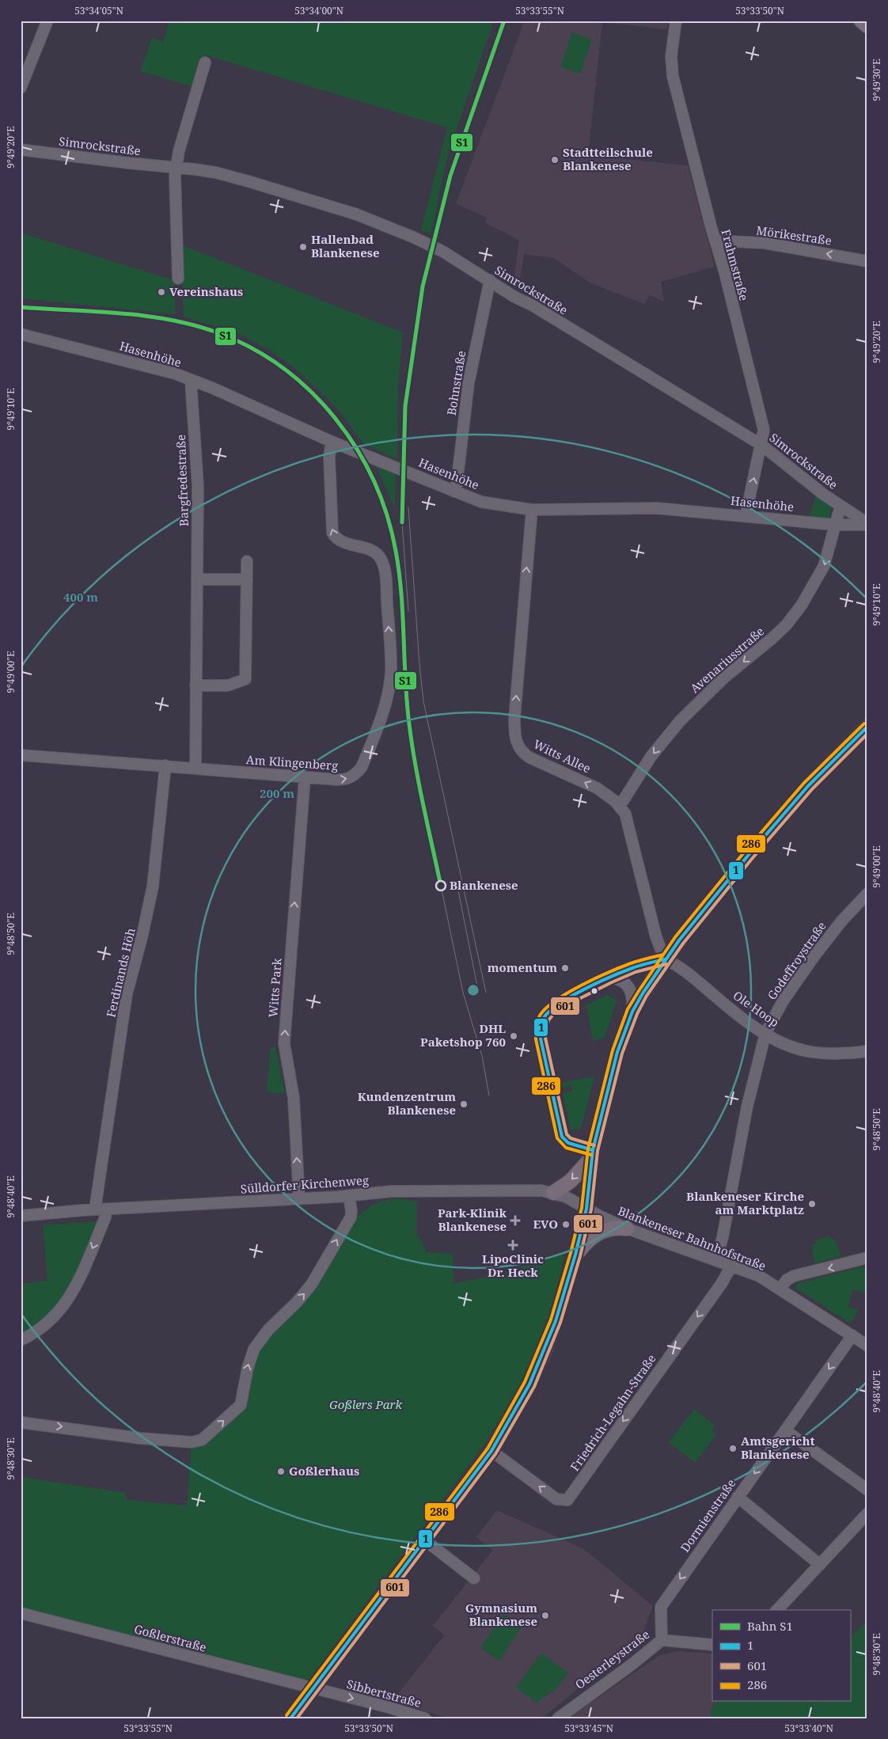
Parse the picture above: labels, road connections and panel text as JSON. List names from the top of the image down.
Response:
{
  "streets": {
    "street": [
      "Simrockstraße",
      "Mörikestraße",
      "Frahmstraße",
      "Hasenhöhe",
      "Bohnstraße",
      "Bargfredestraße",
      "Avenariusstraße",
      "Witts Allee",
      "Am Klingenberg",
      "Godeffroystraße",
      "Ferdinands Höh",
      "Witts Park",
      "Ole Hoop",
      "Sülldorfer Kirchenweg",
      "Blankeneser Bahnhofstraße",
      "Friedrich-Legahn-Straße",
      "Dormienstraße",
      "Goßlerstraße",
      "Oesterleystraße",
      "Sibbertstraße"
    ]
  },
  "crossings": [
    ["Simrockstraße", "Frahmstraße"],
    ["Simrockstraße", "Hasenhöhe"],
    ["Simrockstraße", "Bohnstraße"],
    ["Simrockstraße", "Avenariusstraße"],
    ["Mörikestraße", "Frahmstraße"],
    ["Frahmstraße", "Hasenhöhe"],
    ["Hasenhöhe", "Bohnstraße"],
    ["Hasenhöhe", "Bargfredestraße"],
    ["Hasenhöhe", "Avenariusstraße"],
    ["Hasenhöhe", "Witts Allee"],
    ["Hasenhöhe", "Am Klingenberg"],
    ["Bargfredestraße", "Am Klingenberg"],
    ["Avenariusstraße", "Witts Allee"],
    ["Witts Allee", "Ole Hoop"],
    ["Am Klingenberg", "Ferdinands Höh"],
    ["Am Klingenberg", "Witts Park"],
    ["Godeffroystraße", "Ole Hoop"],
    ["Godeffroystraße", "Blankeneser Bahnhofstraße"],
    ["Ferdinands Höh", "Sülldorfer Kirchenweg"],
    ["Witts Park", "Sülldorfer Kirchenweg"],
    ["Sülldorfer Kirchenweg", "Blankeneser Bahnhofstraße"],
    ["Blankeneser Bahnhofstraße", "Friedrich-Legahn-Straße"],
    ["Blankeneser Bahnhofstraße", "Dormienstraße"],
    ["Dormienstraße", "Oesterleystraße"],
    ["Goßlerstraße", "Sibbertstraße"]
  ],
  "one_way": [
    "Mörikestraße",
    "Avenariusstraße",
    "Witts Allee",
    "Witts Park",
    "Friedrich-Legahn-Straße",
    "Dormienstraße",
    "Sibbertstraße"
  ],
  "parks": ["Goßlers Park"],
  "places": {
    "other": [
      "Stadtteilschule Blankenese",
      "Hallenbad Blankenese",
      "Vereinshaus",
      "Blankenese",
      "momentum",
      "DHL Paketshop 760",
      "Kundenzentrum Blankenese",
      "Blankeneser Kirche am Marktplatz",
      "EVO",
      "Amtsgericht Blankenese",
      "Goßlerhaus",
      "Gymnasium Blankenese"
    ],
    "health": ["Park-Klinik Blankenese", "LipoClinic Dr. Heck"]
  },
  "lines": [
    "rail line S1",
    "transit line 286",
    "transit line 1",
    "transit line 601"
  ],
  "legend": [
    "Bahn S1",
    "1",
    "601",
    "286"
  ],
  "coordinates": [
    "53°34'05\"N",
    "53°34'00\"N",
    "53°33'55\"N",
    "53°33'50\"N",
    "9°49'30\"E",
    "9°49'20\"E",
    "9°49'10\"E",
    "9°49'00\"E",
    "9°48'50\"E",
    "9°48'40\"E",
    "9°48'30\"E",
    "53°33'45\"N",
    "53°33'40\"N"
  ],
  "rings": ["400 m", "200 m"]
}
